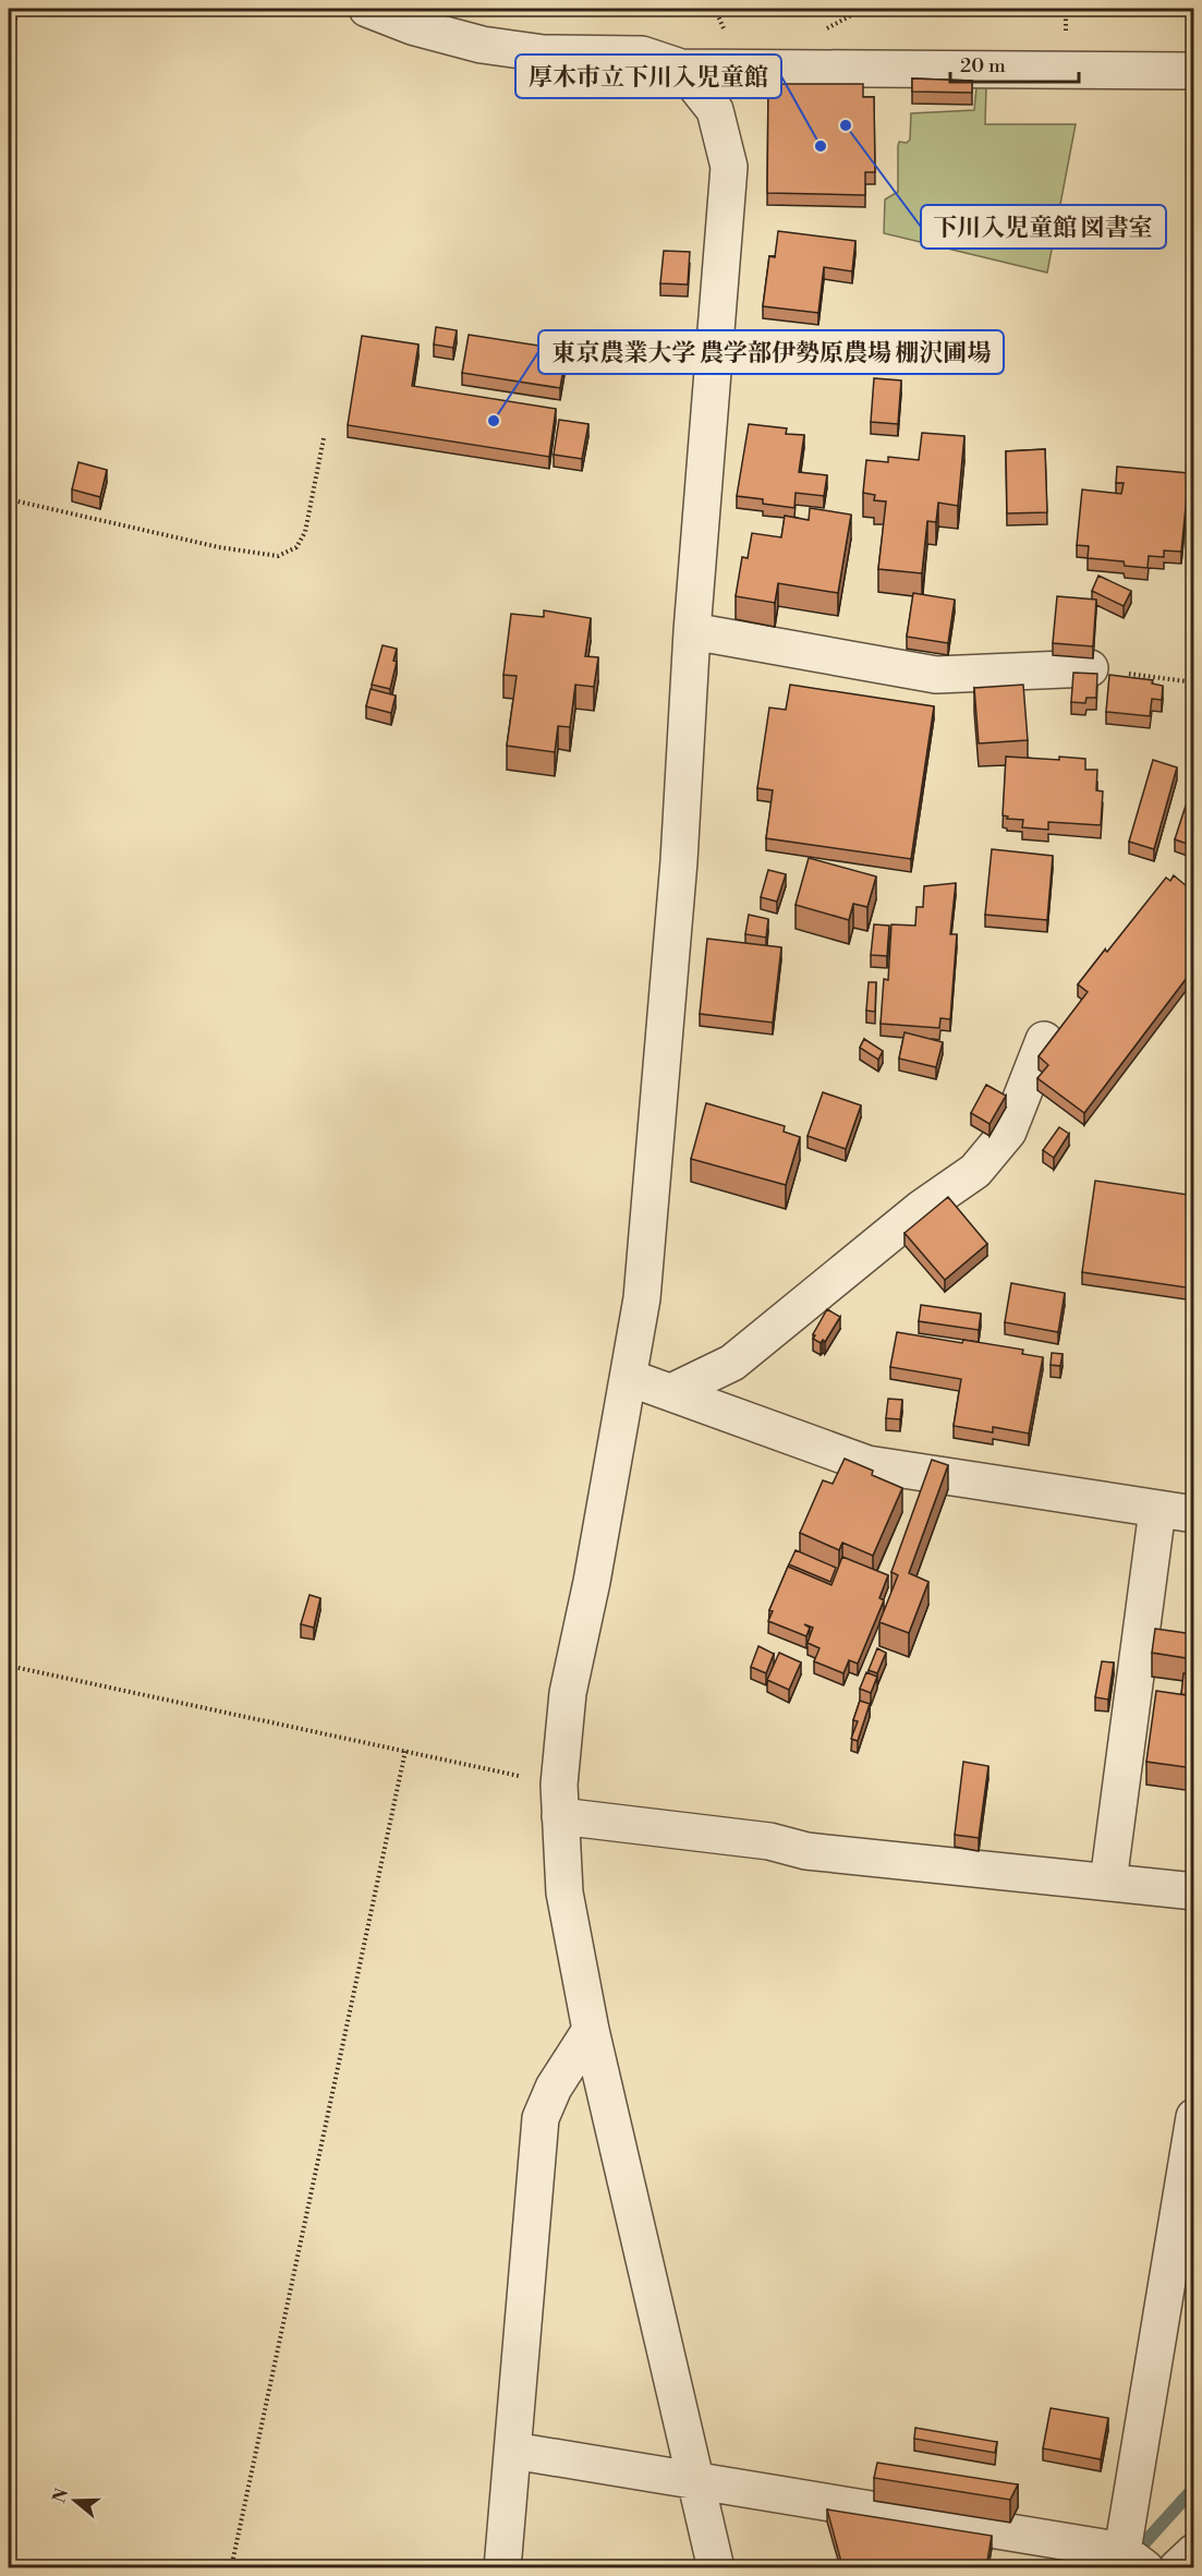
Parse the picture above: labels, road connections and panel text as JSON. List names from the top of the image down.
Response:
{
  "places": ["下川入児童館 図書室", "厚木市立下川入児童館", "東京農業大学 農学部伊勢原農場 棚沢圃場"],
  "scale_bar": "20 m",
  "north": "left"
}
